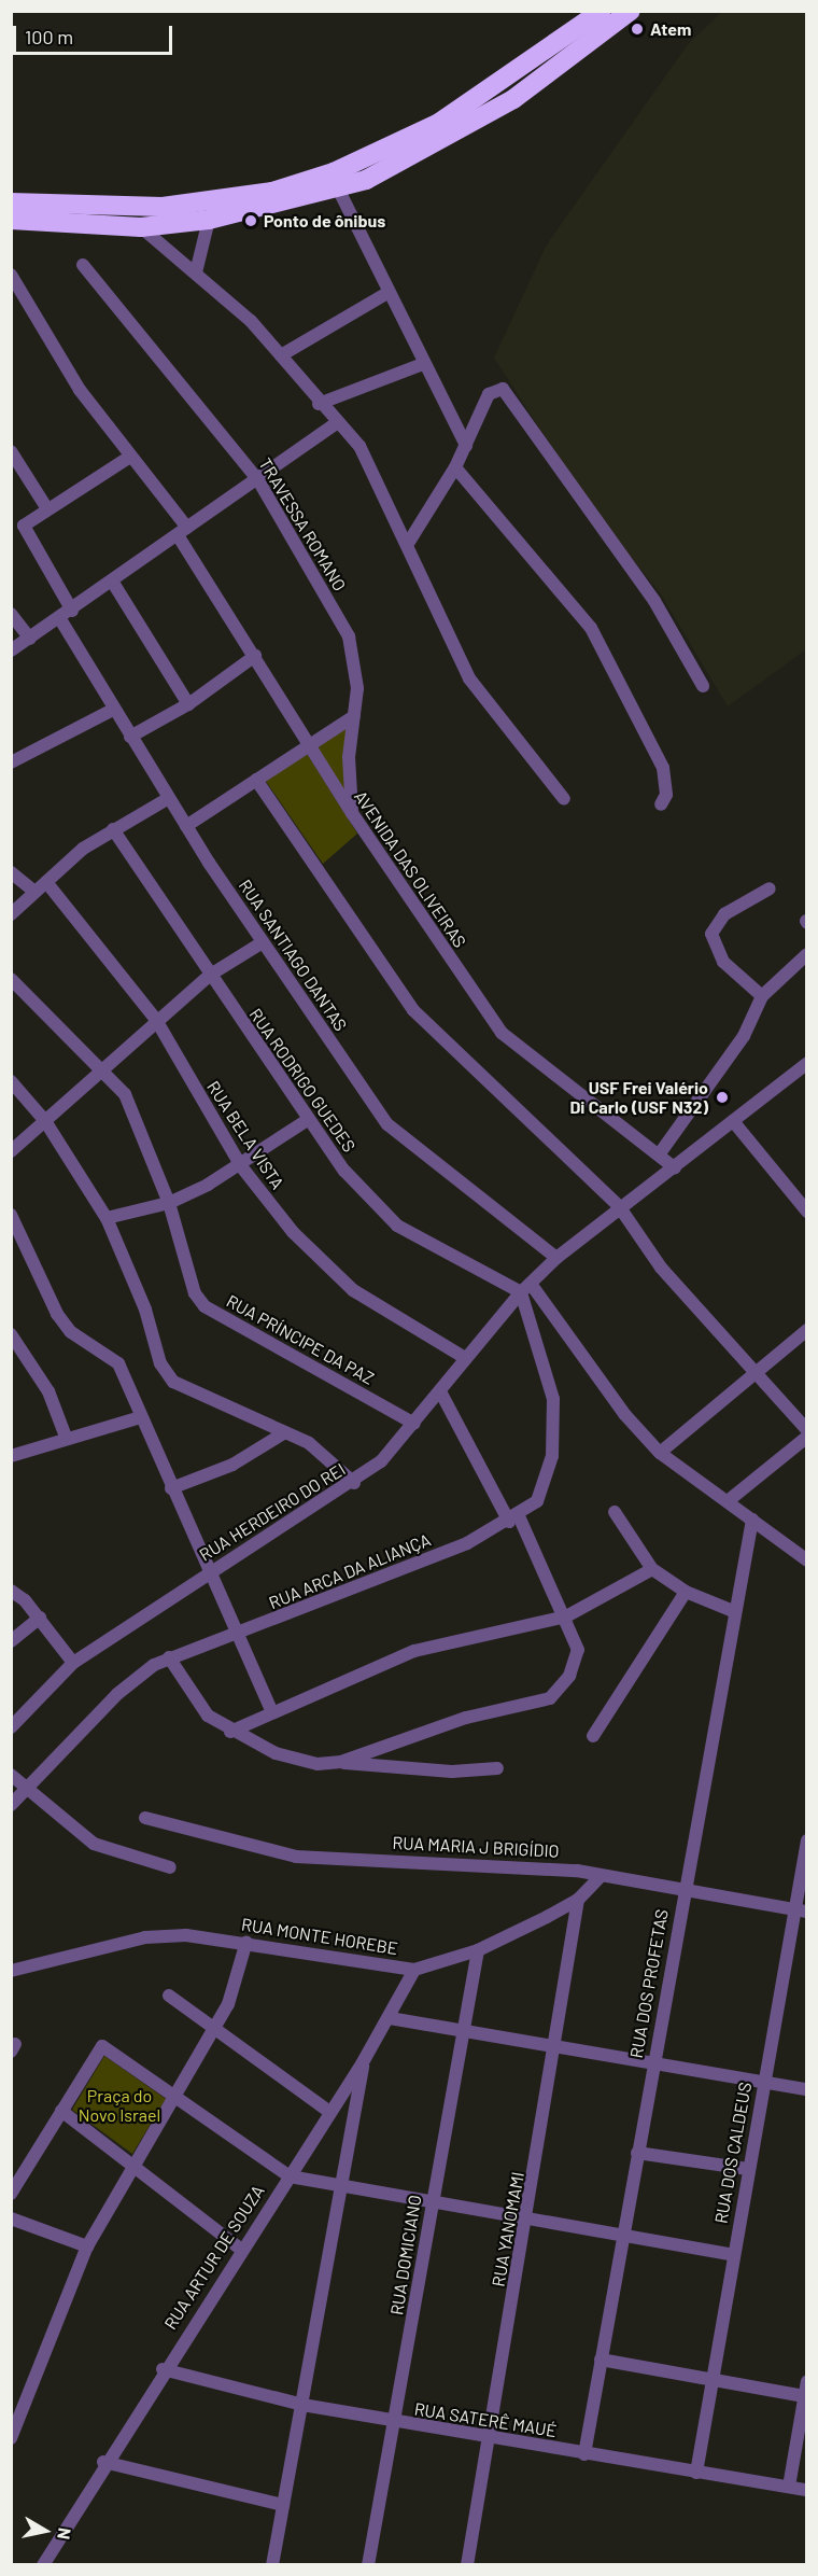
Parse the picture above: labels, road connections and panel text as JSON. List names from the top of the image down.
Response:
{
  "streets": {
    "street": [
      "TRAVESSA ROMANO",
      "AVENIDA DAS OLIVEIRAS",
      "RUA SANTIAGO DANTAS",
      "RUA RODRIGO GUEDES",
      "RUA BELA VISTA",
      "RUA PRÍNCIPE DA PAZ",
      "RUA HERDEIRO DO REI",
      "RUA ARCA DA ALIANÇA",
      "RUA MARIA J BRIGÍDIO",
      "RUA MONTE HOREBE",
      "RUA DOS PROFETAS",
      "RUA DOS CALDEUS",
      "RUA YANOMAMI",
      "RUA DOMICIANO",
      "RUA ARTUR DE SOUZA",
      "RUA SATERÊ MAUÉ"
    ]
  },
  "crossings": [
    ["TRAVESSA ROMANO", "AVENIDA DAS OLIVEIRAS"],
    ["AVENIDA DAS OLIVEIRAS", "RUA HERDEIRO DO REI"],
    ["RUA SANTIAGO DANTAS", "RUA HERDEIRO DO REI"],
    ["RUA RODRIGO GUEDES", "RUA HERDEIRO DO REI"],
    ["RUA RODRIGO GUEDES", "RUA ARCA DA ALIANÇA"],
    ["RUA BELA VISTA", "RUA HERDEIRO DO REI"],
    ["RUA PRÍNCIPE DA PAZ", "RUA HERDEIRO DO REI"],
    ["RUA HERDEIRO DO REI", "RUA ARCA DA ALIANÇA"],
    ["RUA MARIA J BRIGÍDIO", "RUA MONTE HOREBE"],
    ["RUA MARIA J BRIGÍDIO", "RUA DOS PROFETAS"],
    ["RUA MARIA J BRIGÍDIO", "RUA DOS CALDEUS"],
    ["RUA MONTE HOREBE", "RUA YANOMAMI"],
    ["RUA MONTE HOREBE", "RUA DOMICIANO"],
    ["RUA MONTE HOREBE", "RUA ARTUR DE SOUZA"],
    ["RUA DOS PROFETAS", "RUA SATERÊ MAUÉ"],
    ["RUA DOS CALDEUS", "RUA SATERÊ MAUÉ"],
    ["RUA YANOMAMI", "RUA SATERÊ MAUÉ"],
    ["RUA DOMICIANO", "RUA SATERÊ MAUÉ"],
    ["RUA ARTUR DE SOUZA", "RUA SATERÊ MAUÉ"]
  ],
  "parks": ["Praça do Novo Israel"],
  "places": ["Atem", "Ponto de ônibus", "USF Frei Valério Di Carlo (USF N32)"],
  "scale_bar": "100 m",
  "north": "right"
}
